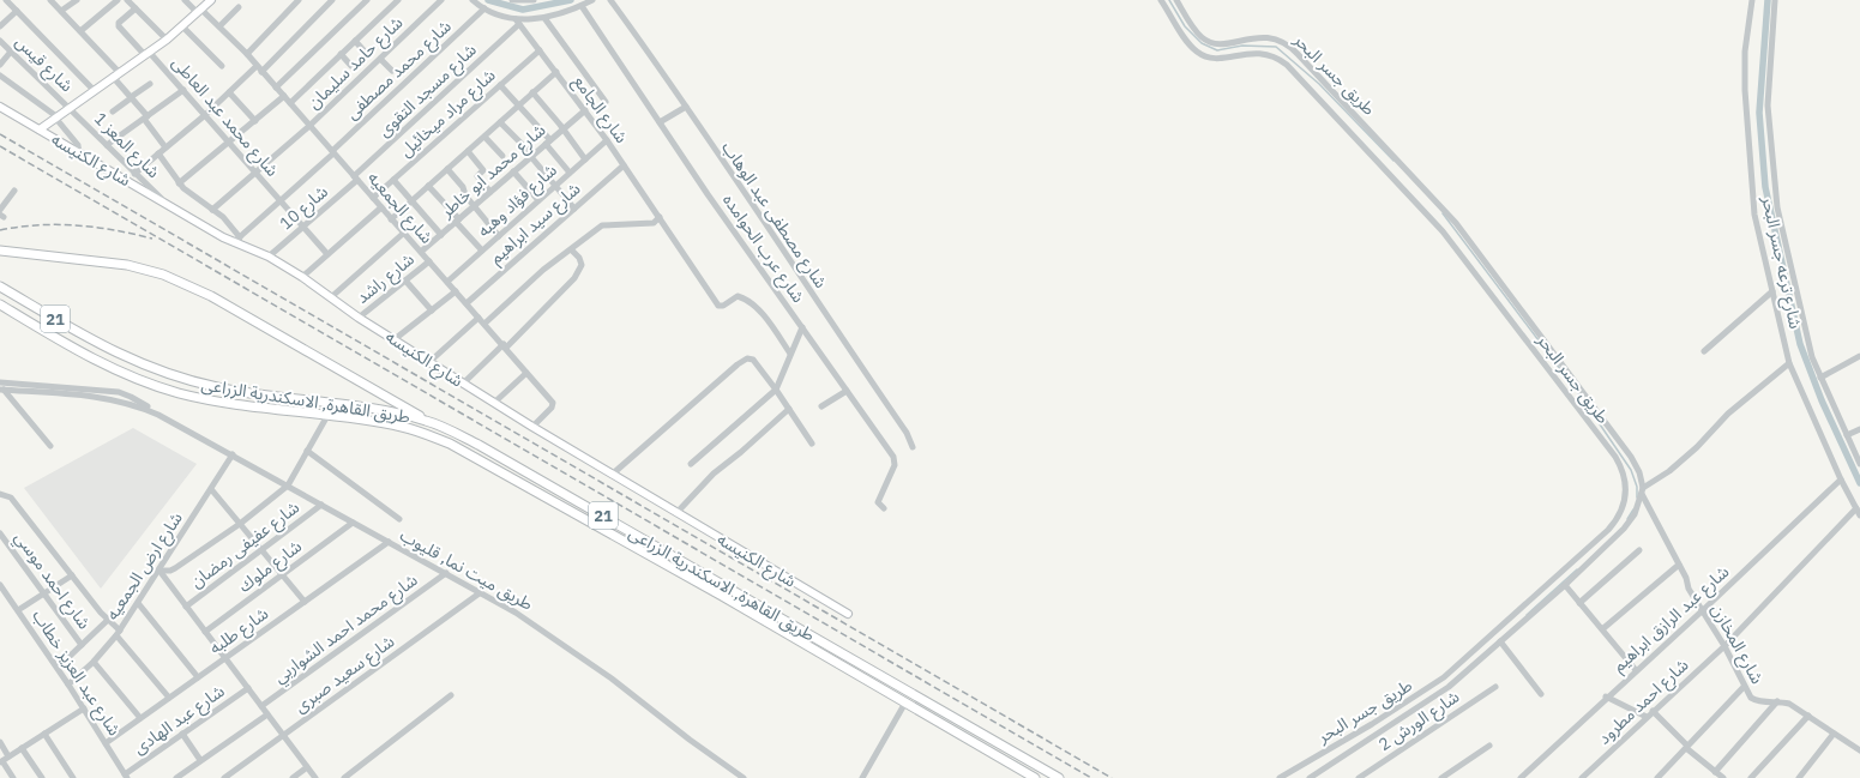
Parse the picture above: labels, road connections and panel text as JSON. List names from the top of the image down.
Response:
{
  "streets": {
    "highway": ["21", "طريق القاهرة, الاسكندرية الزراعى"],
    "main road": ["شارع الكنيسه"],
    "street": [
      "شارع حامد سليمان",
      "شارع قيس",
      "شارع محمد مصطفى",
      "طريق جسر البحر",
      "شارع مسجد التقوى",
      "شارع الجامع",
      "شارع مراد ميخائيل",
      "شارع محمد عبد العاطى",
      "شارع المعز 1",
      "شارع محمد ابو خاطر",
      "شارع فؤاد وهبه",
      "شارع 10",
      "شارع الجمعيه",
      "شارع مصطفى عبد الوهاب",
      "شارع سيد ابراهيم",
      "شارع عرب الحوامده",
      "شارع ترعه جسر البحر",
      "شارع راشد",
      "شارع عفيفى رمضان",
      "شارع ارض الجمعيه",
      "شارع ملوك",
      "طريق ميت نما, قليوب",
      "شارع احمد موسي",
      "شارع عبد الرازق ابراهيم",
      "شارع محمد احمد الشواربي",
      "شارع طلبه",
      "شارع المخازن",
      "شارع عبد العزيز خطاب",
      "شارع سعيد صبرى",
      "شارع احمد مطرود",
      "شارع عبد الهادى",
      "شارع الورش 2"
    ]
  },
  "crossings": [
    ["شارع حامد سليمان", "شارع محمد عبد العاطى"],
    ["شارع حامد سليمان", "شارع الجمعيه"],
    ["شارع قيس", "شارع المعز 1"],
    ["شارع محمد مصطفى", "شارع محمد عبد العاطى"],
    ["شارع محمد مصطفى", "شارع الكنيسه"],
    ["شارع محمد مصطفى", "شارع الجمعيه"],
    ["طريق جسر البحر", "شارع المخازن"],
    ["شارع مسجد التقوى", "شارع الجامع"],
    ["شارع مسجد التقوى", "شارع 10"],
    ["شارع مسجد التقوى", "شارع الجمعيه"],
    ["شارع الجامع", "شارع مراد ميخائيل"],
    ["شارع الجامع", "شارع محمد ابو خاطر"],
    ["شارع الجامع", "شارع فؤاد وهبه"],
    ["شارع الجامع", "شارع سيد ابراهيم"],
    ["شارع مراد ميخائيل", "شارع الجمعيه"],
    ["شارع محمد عبد العاطى", "شارع 10"],
    ["شارع المعز 1", "شارع الكنيسه"],
    ["شارع الكنيسه", "شارع 10"],
    ["شارع الكنيسه", "شارع الجمعيه"],
    ["شارع الكنيسه", "شارع راشد"],
    ["شارع محمد ابو خاطر", "شارع الجمعيه"],
    ["شارع فؤاد وهبه", "شارع الجمعيه"],
    ["شارع 10", "شارع الجمعيه"],
    ["شارع الجمعيه", "شارع سيد ابراهيم"],
    ["شارع الجمعيه", "شارع راشد"],
    ["شارع ترعه جسر البحر", "شارع عبد الرازق ابراهيم"],
    ["شارع ترعه جسر البحر", "شارع احمد مطرود"],
    ["شارع عفيفى رمضان", "طريق ميت نما, قليوب"],
    ["شارع ارض الجمعيه", "طريق ميت نما, قليوب"],
    ["شارع ارض الجمعيه", "شارع عبد العزيز خطاب"],
    ["شارع ملوك", "طريق ميت نما, قليوب"],
    ["طريق ميت نما, قليوب", "شارع محمد احمد الشواربي"],
    ["طريق ميت نما, قليوب", "شارع طلبه"],
    ["طريق ميت نما, قليوب", "شارع سعيد صبرى"],
    ["شارع عبد الرازق ابراهيم", "شارع المخازن"],
    ["شارع طلبه", "شارع عبد العزيز خطاب"],
    ["شارع المخازن", "شارع احمد مطرود"],
    ["شارع عبد العزيز خطاب", "شارع عبد الهادى"]
  ]
}
